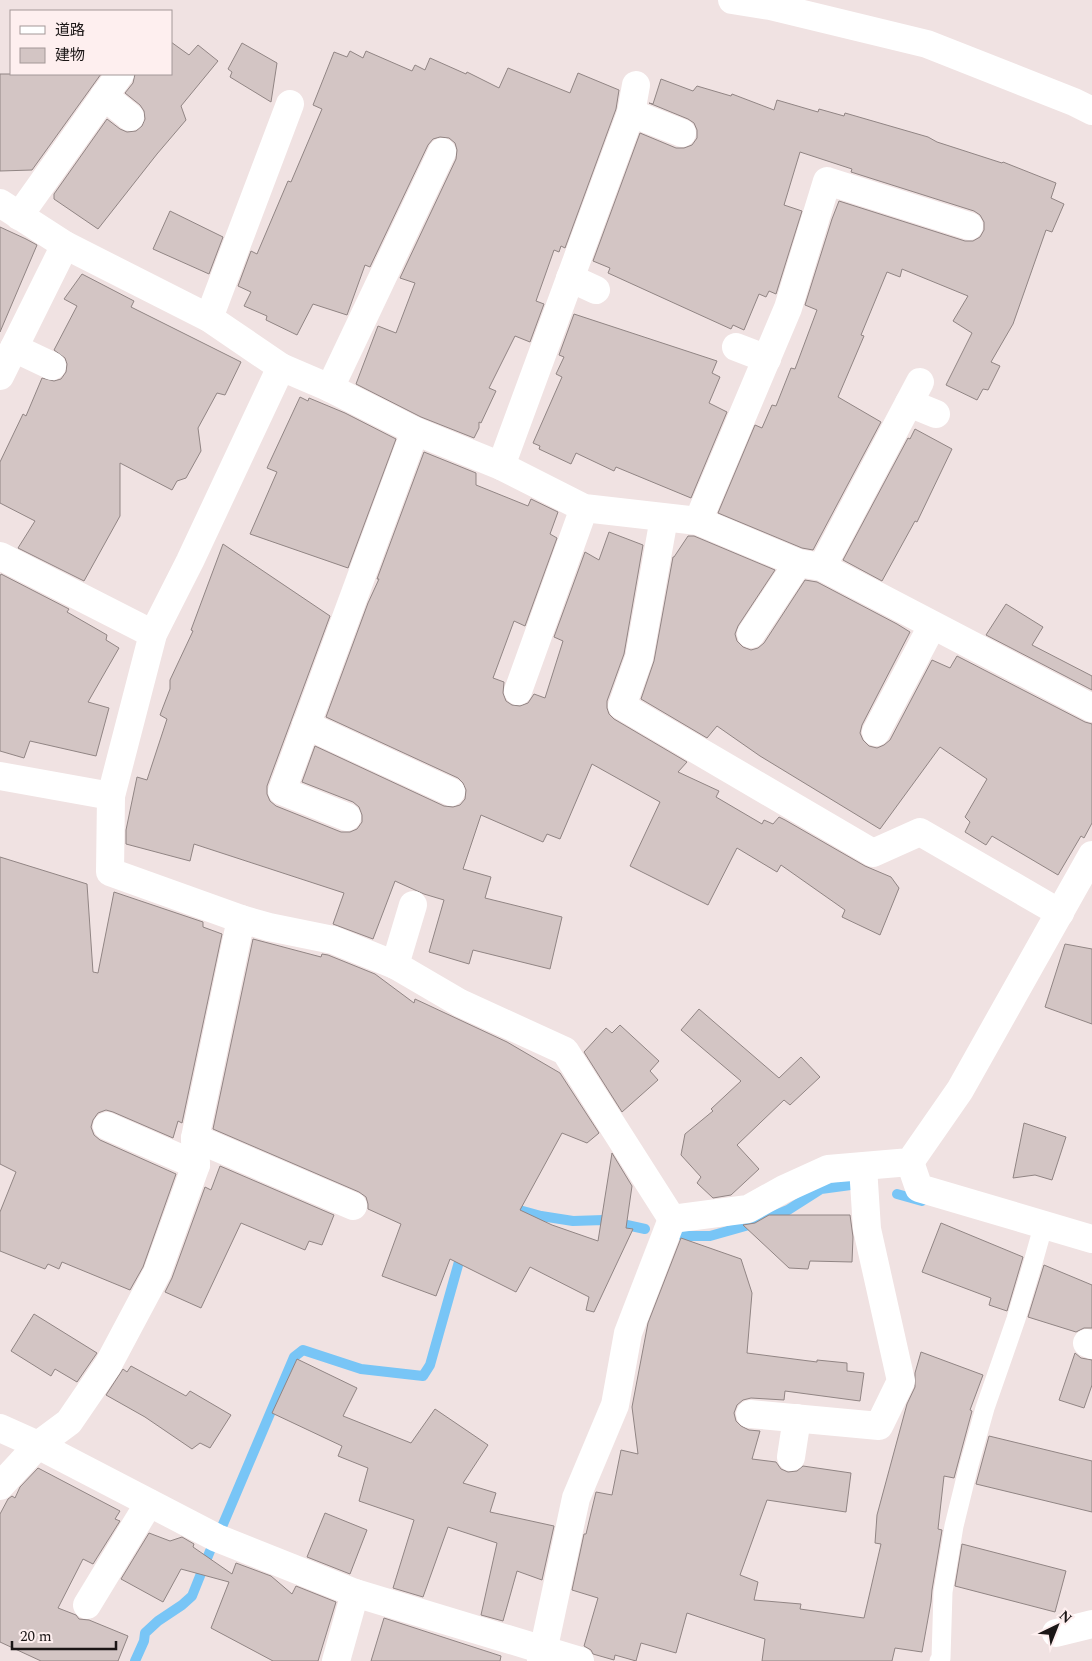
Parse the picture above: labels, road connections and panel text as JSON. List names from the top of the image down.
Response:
{
  "legend": ["道路", "建物"],
  "scale_bar": "20 m",
  "north": "top right"
}
